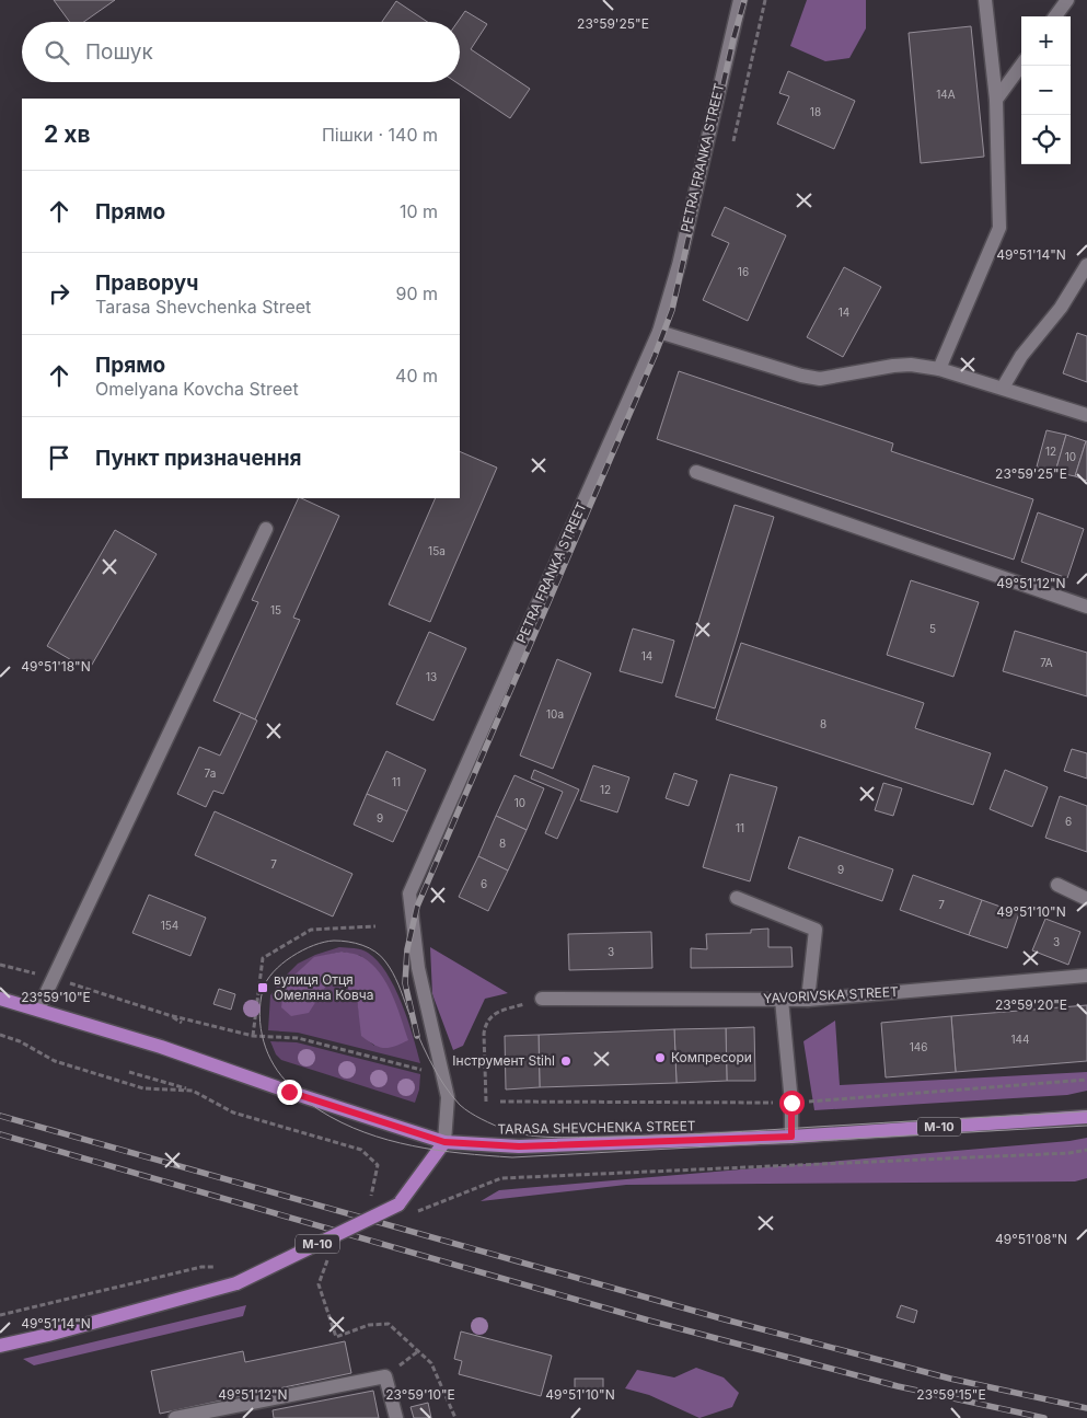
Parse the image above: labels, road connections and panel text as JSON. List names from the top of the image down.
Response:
{
  "streets": {
    "main road": ["М-10", "TARASA SHEVCHENKA STREET"],
    "street": ["PETRA FRANKA STREET", "YAVORIVSKA STREET"]
  },
  "crossings": [
    ["PETRA FRANKA STREET", "М-10"],
    ["PETRA FRANKA STREET", "TARASA SHEVCHENKA STREET"],
    ["М-10", "TARASA SHEVCHENKA STREET"]
  ],
  "places": {
    "transit": ["вулиця Отця Омеляна Ковча"],
    "other": ["Компресори", "Інструмент Stihl"]
  },
  "house_numbers": [
    "14А",
    "18",
    "16",
    "14",
    "12",
    "10",
    "15а",
    "15",
    "5",
    "14",
    "7А",
    "13",
    "10а",
    "8",
    "7а",
    "11",
    "12",
    "10",
    "9",
    "6",
    "11",
    "8",
    "7",
    "9",
    "6",
    "7",
    "154",
    "3",
    "3",
    "144",
    "146"
  ],
  "page": {
    "map_buttons": ["+", "−"],
    "search": "Пошук",
    "heading": ["2 хв", "Пішки · 140 m"],
    "list": [
      ["Прямо", "10 m"],
      ["Праворуч", "Tarasa Shevchenka Street", "90 m"],
      ["Прямо", "Omelyana Kovcha Street", "40 m"],
      "Пункт призначення"
    ]
  },
  "coordinates": [
    "23°59'25\"E",
    "49°51'14\"N",
    "49°51'12\"N",
    "49°51'18\"N",
    "49°51'10\"N",
    "23°59'10\"E",
    "23°59'20\"E",
    "49°51'08\"N",
    "23°59'15\"E"
  ]
}
